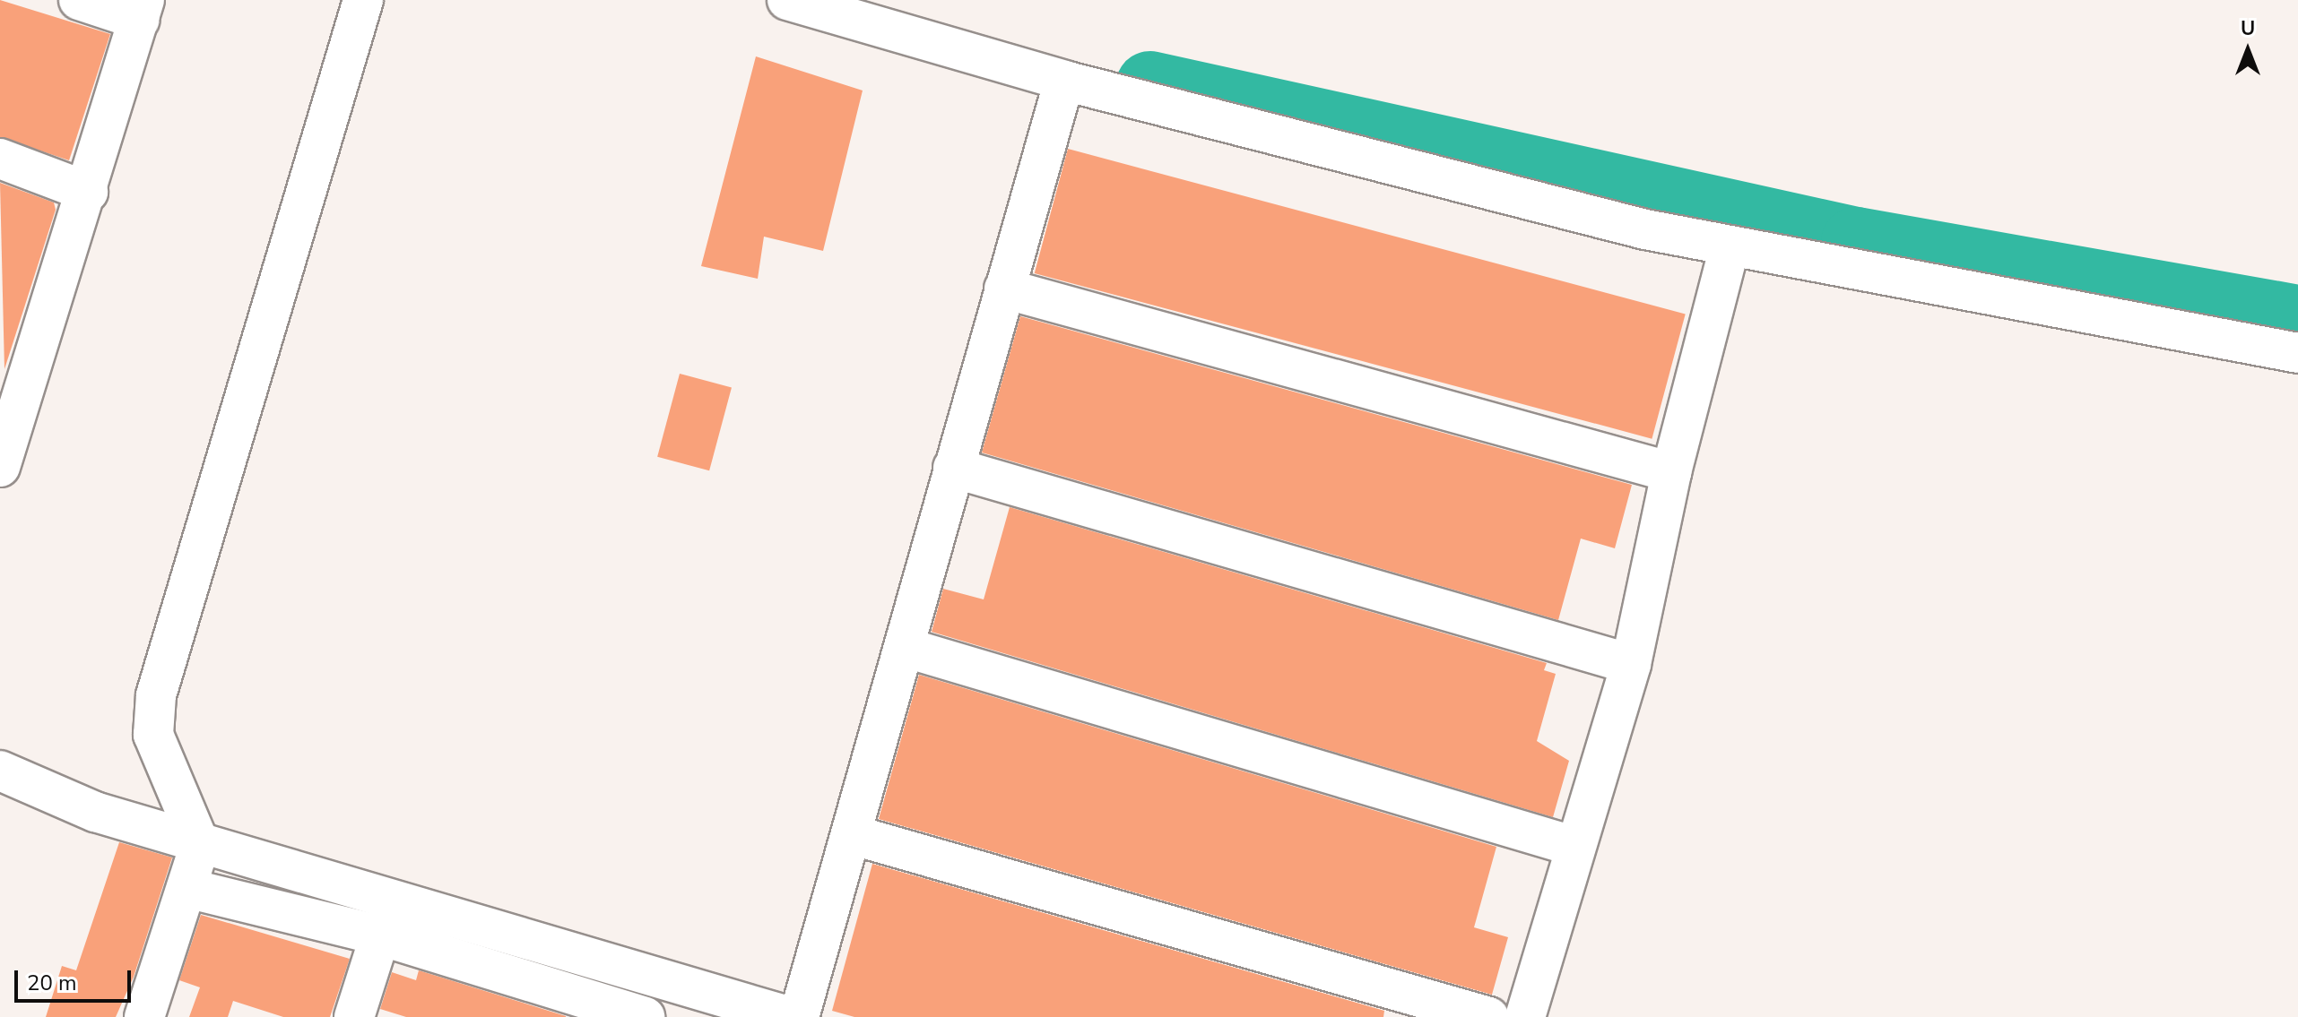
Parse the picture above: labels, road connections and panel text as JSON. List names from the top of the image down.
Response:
{
  "scale_bar": "20 m",
  "north": "top"
}
